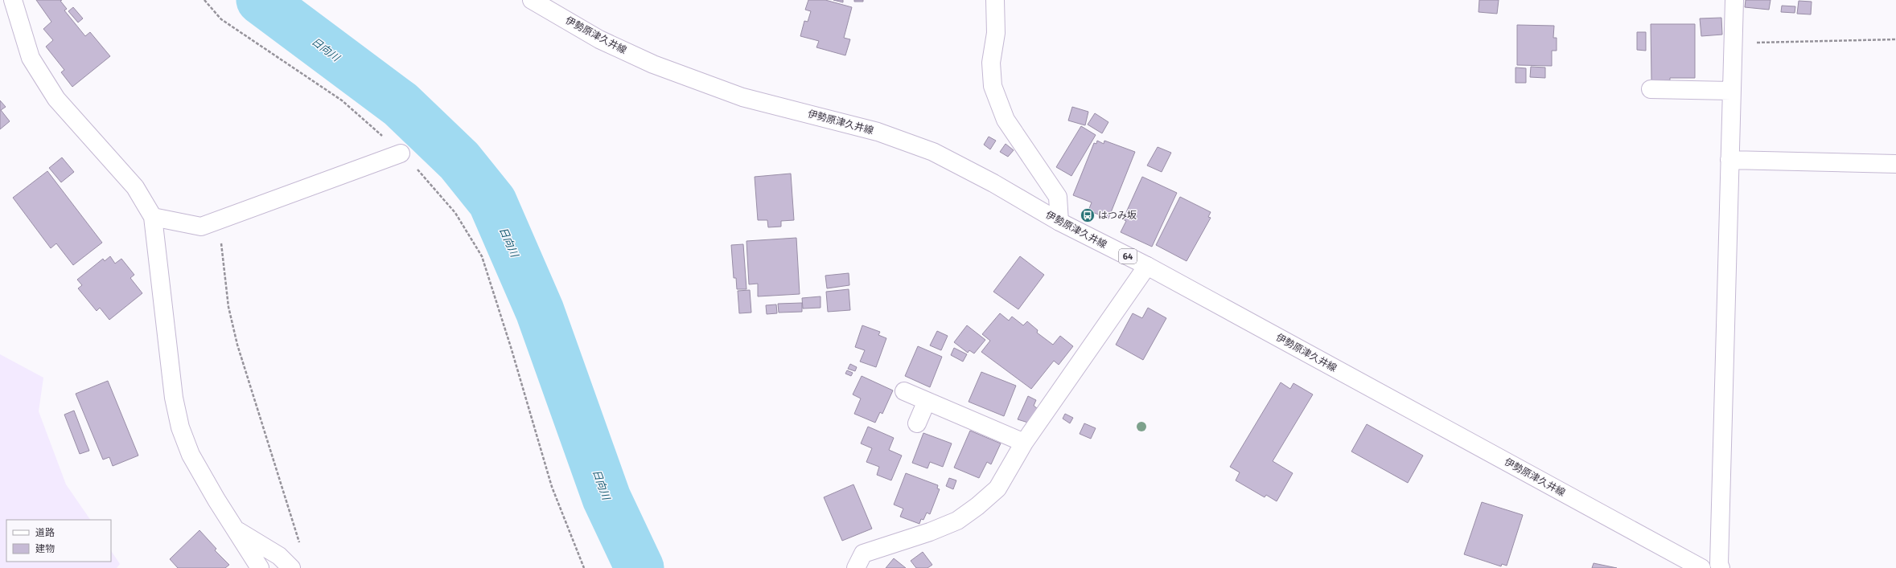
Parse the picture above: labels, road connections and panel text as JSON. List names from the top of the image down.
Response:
{
  "streets": {
    "street": ["伊勢原津久井線", "64"]
  },
  "water": ["日向川"],
  "places": {
    "bus stop": ["はつみ坂"]
  },
  "legend": ["道路", "建物"]
}
